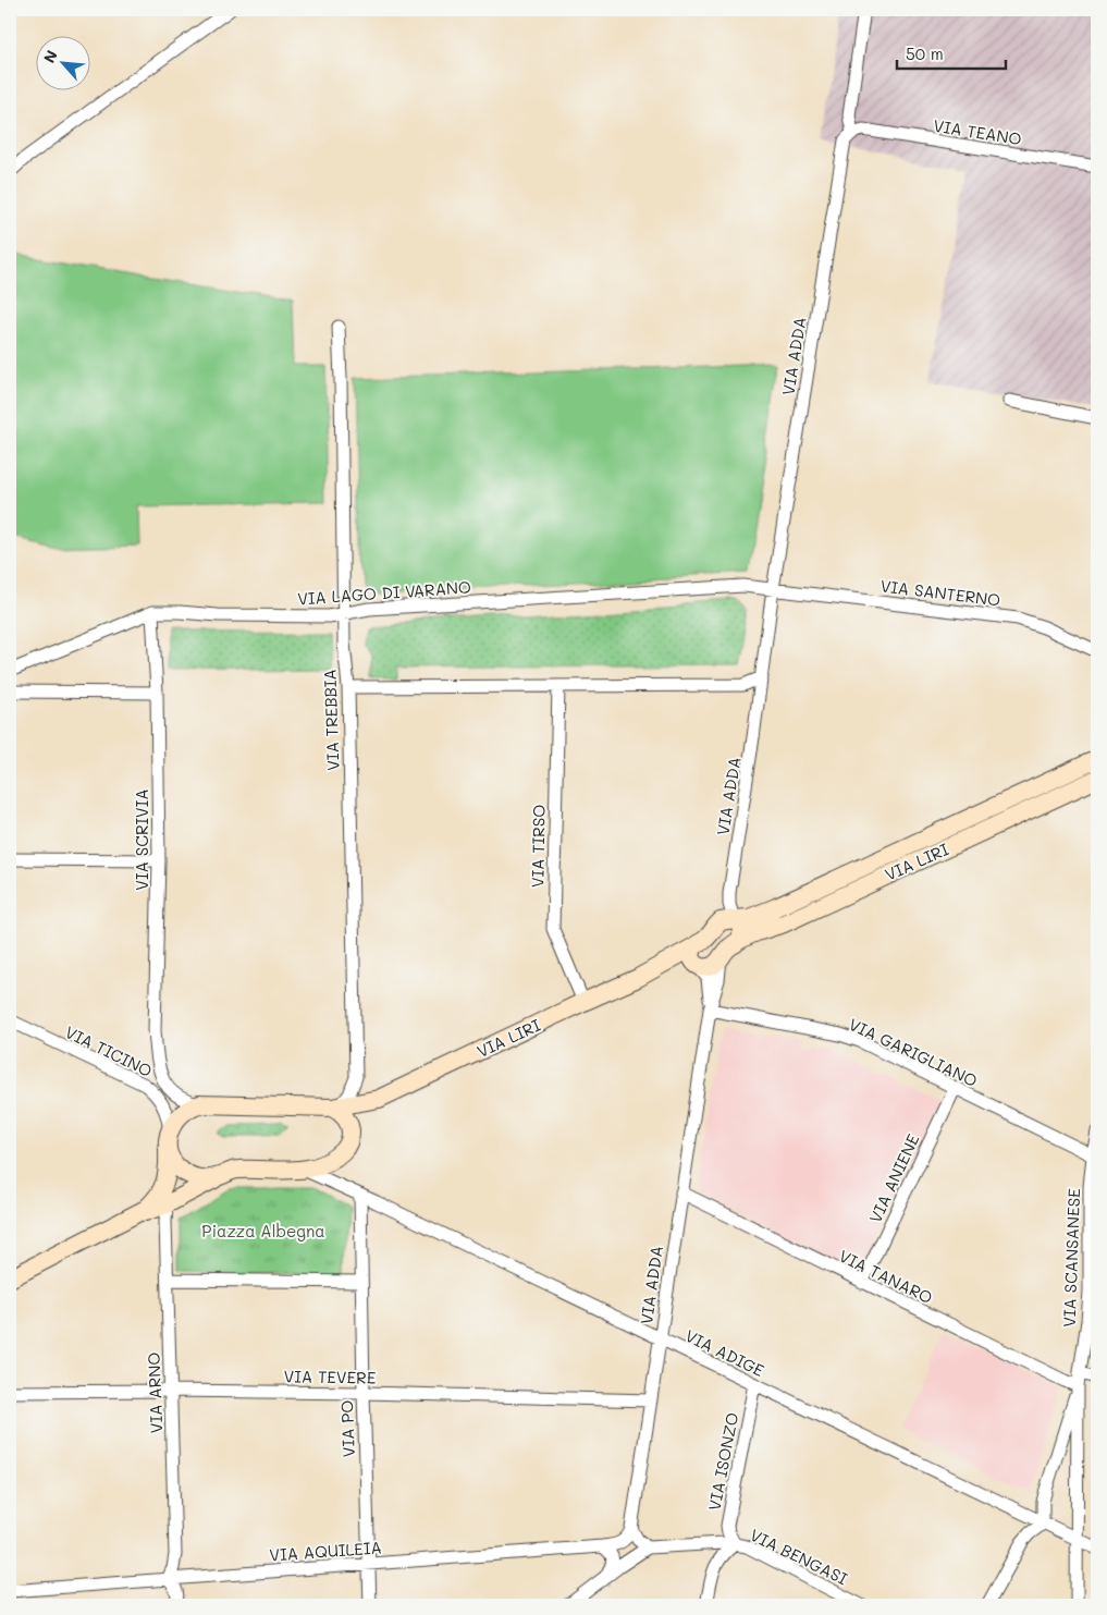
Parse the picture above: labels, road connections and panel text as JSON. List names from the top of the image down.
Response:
{
  "streets": {
    "main road": ["VIA LIRI"],
    "street": [
      "VIA TEANO",
      "VIA ADDA",
      "VIA LAGO DI VARANO",
      "VIA SANTERNO",
      "VIA TREBBIA",
      "VIA SCRIVIA",
      "VIA TIRSO",
      "VIA TICINO",
      "VIA GARIGLIANO",
      "VIA ANIENE",
      "VIA SCANSANESE",
      "VIA TANARO",
      "VIA ADIGE",
      "VIA TEVERE",
      "VIA ARNO",
      "VIA PO",
      "VIA ISONZO",
      "VIA AQUILEIA",
      "VIA BENGASI"
    ]
  },
  "crossings": [
    ["VIA TEANO", "VIA ADDA"],
    ["VIA ADDA", "VIA LAGO DI VARANO"],
    ["VIA ADDA", "VIA SANTERNO"],
    ["VIA ADDA", "VIA LIRI"],
    ["VIA ADDA", "VIA GARIGLIANO"],
    ["VIA ADDA", "VIA TANARO"],
    ["VIA ADDA", "VIA ADIGE"],
    ["VIA ADDA", "VIA TEVERE"],
    ["VIA LAGO DI VARANO", "VIA SANTERNO"],
    ["VIA LAGO DI VARANO", "VIA TREBBIA"],
    ["VIA LAGO DI VARANO", "VIA SCRIVIA"],
    ["VIA TREBBIA", "VIA LIRI"],
    ["VIA SCRIVIA", "VIA LIRI"],
    ["VIA TIRSO", "VIA LIRI"],
    ["VIA LIRI", "VIA ADIGE"],
    ["VIA GARIGLIANO", "VIA ANIENE"],
    ["VIA GARIGLIANO", "VIA SCANSANESE"],
    ["VIA ANIENE", "VIA TANARO"],
    ["VIA SCANSANESE", "VIA TANARO"],
    ["VIA SCANSANESE", "VIA ADIGE"],
    ["VIA ADIGE", "VIA PO"],
    ["VIA ADIGE", "VIA ISONZO"],
    ["VIA TEVERE", "VIA ARNO"],
    ["VIA TEVERE", "VIA PO"],
    ["VIA ARNO", "VIA AQUILEIA"],
    ["VIA PO", "VIA AQUILEIA"],
    ["VIA ISONZO", "VIA BENGASI"]
  ],
  "parks": ["Piazza Albegna"],
  "scale_bar": "50 m",
  "north": "top left"
}
